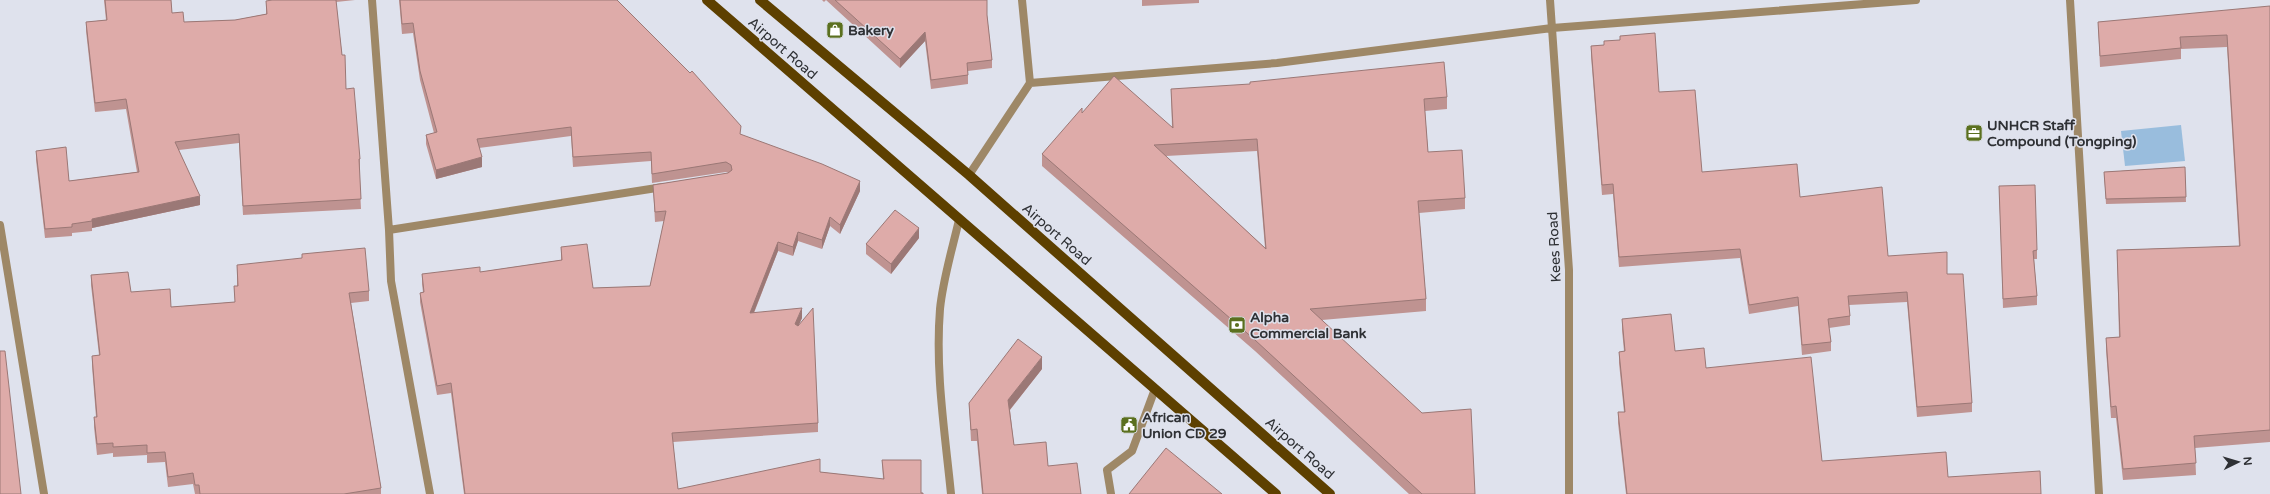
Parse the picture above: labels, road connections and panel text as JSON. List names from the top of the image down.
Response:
{
  "streets": {
    "main road": ["Airport Road"],
    "street": ["Kees Road"]
  },
  "places": {
    "shop": ["Bakery"],
    "office": ["UNHCR Staff Compound (Tongping)"],
    "bank": ["Alpha Commercial Bank"],
    "public building": ["African Union CD 29"]
  },
  "north": "right"
}
